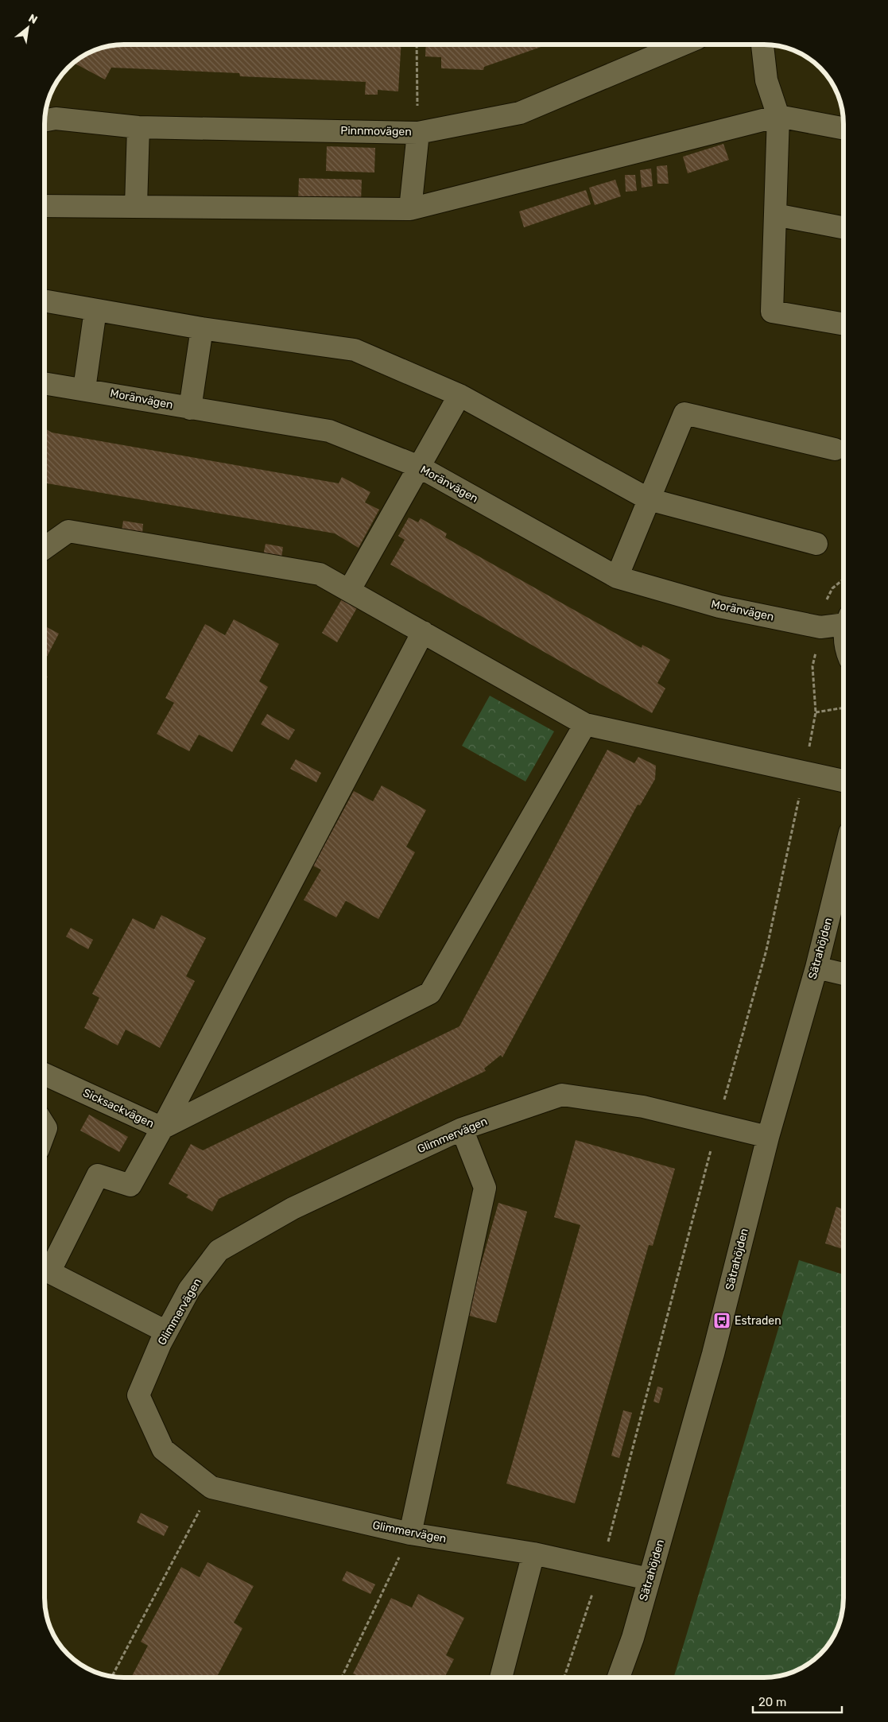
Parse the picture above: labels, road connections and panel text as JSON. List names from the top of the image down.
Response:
{
  "streets": {
    "street": [
      "Pinnmovägen",
      "Moränvägen",
      "Sätrahöjden",
      "Sicksackvägen",
      "Glimmervägen"
    ]
  },
  "crossings": [
    ["Sätrahöjden", "Glimmervägen"],
    ["Sicksackvägen", "Glimmervägen"]
  ],
  "places": {
    "bus stop": ["Estraden"]
  },
  "scale_bar": "20 m",
  "north": "top right"
}
